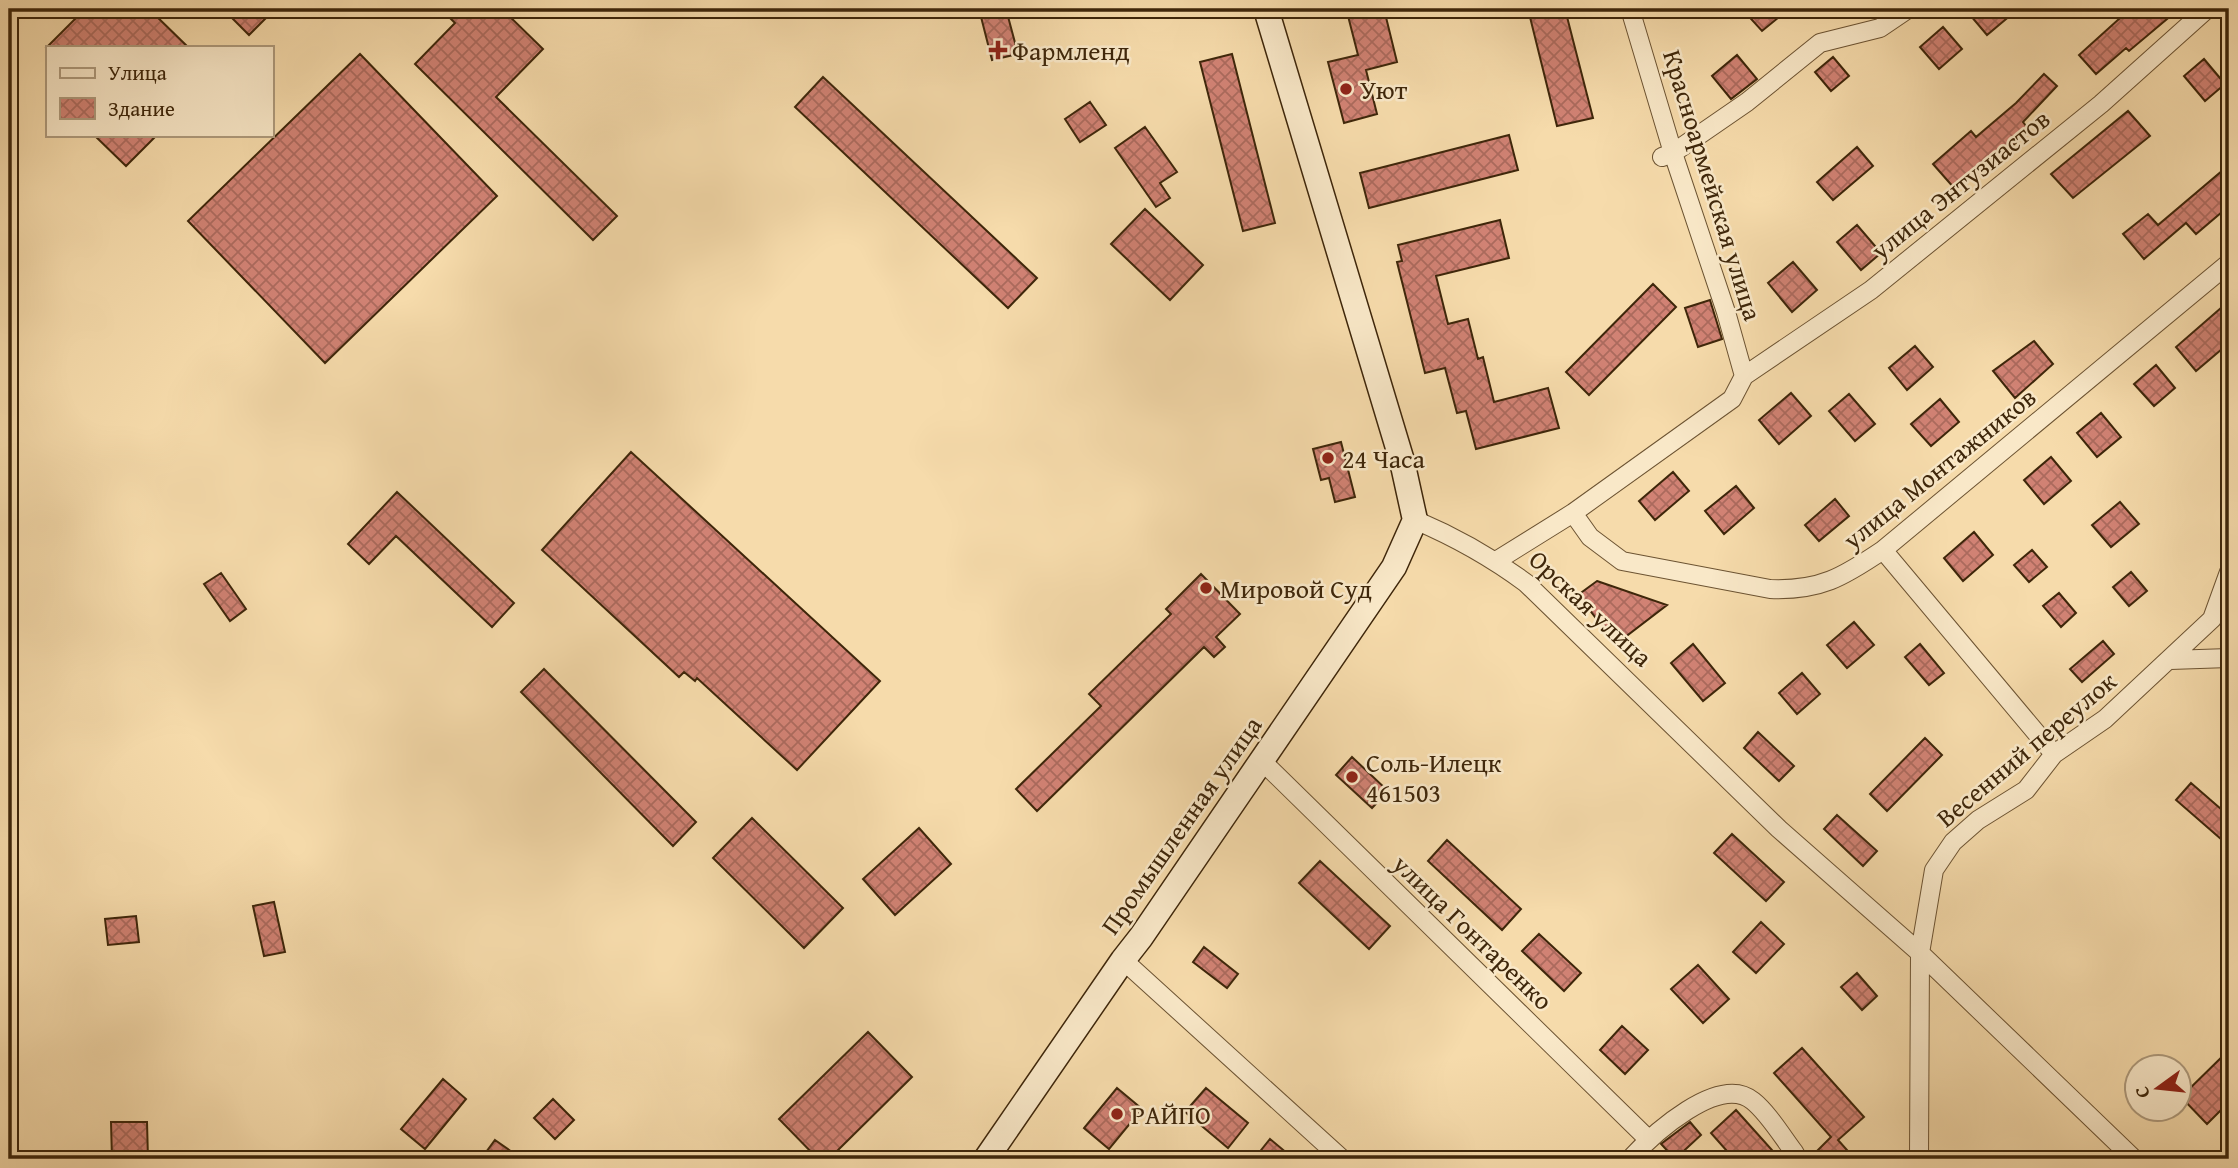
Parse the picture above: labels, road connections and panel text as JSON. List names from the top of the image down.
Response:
{
  "streets": {
    "street": [
      "улица Энтузиастов",
      "Красноармейская улица",
      "улица Монтажников",
      "Орская улица",
      "Весенний переулок",
      "Промышленная улица",
      "улица Гонтаренко"
    ]
  },
  "crossings": [
    ["улица Энтузиастов", "Красноармейская улица"],
    ["улица Энтузиастов", "улица Монтажников"],
    ["улица Энтузиастов", "Орская улица"],
    ["Орская улица", "Весенний переулок"],
    ["Орская улица", "Промышленная улица"],
    ["Промышленная улица", "улица Гонтаренко"]
  ],
  "places": {
    "health": ["Фармленд"],
    "other": [
      "Уют",
      "24 Часа",
      "Мировой Суд",
      "Соль-Илецк 461503",
      "РАЙПО"
    ]
  },
  "legend": ["Улица", "Здание"],
  "north": "left"
}
